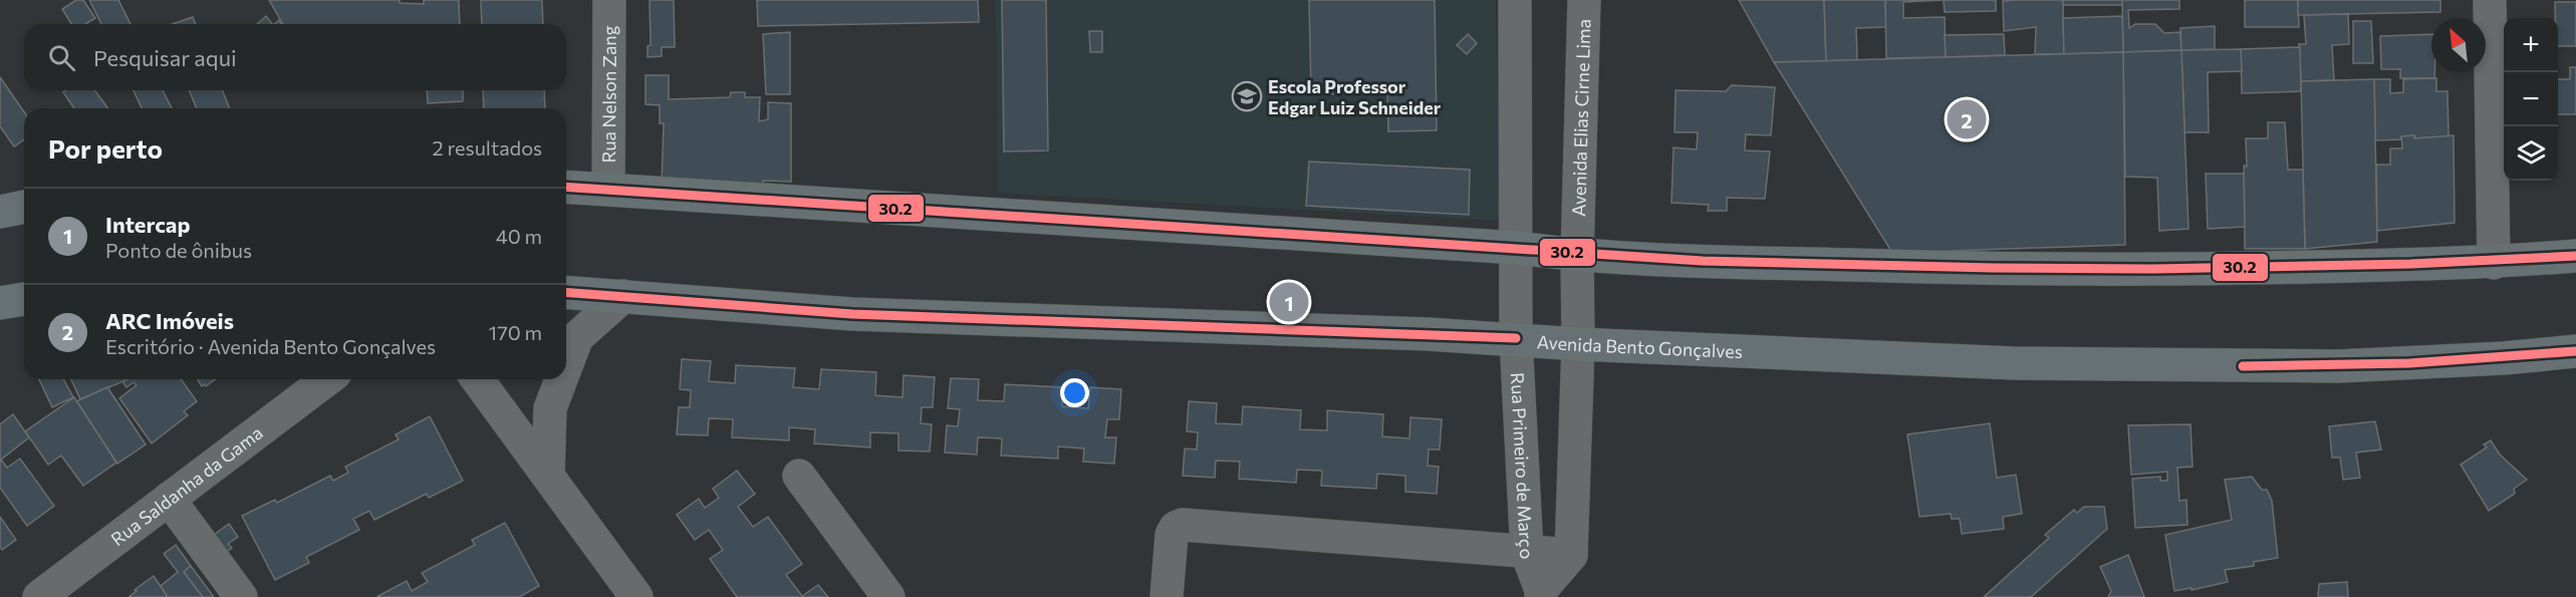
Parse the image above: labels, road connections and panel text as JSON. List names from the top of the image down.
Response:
{
  "streets": {
    "main road": ["Avenida Bento Gonçalves"],
    "street": [
      "Rua Nelson Zang",
      "Avenida Elias Cirne Lima",
      "Rua Primeiro de Março",
      "Rua Saldanha da Gama"
    ]
  },
  "crossings": [
    ["Avenida Elias Cirne Lima", "Avenida Bento Gonçalves"],
    ["Avenida Bento Gonçalves", "Rua Primeiro de Março"]
  ],
  "places": {
    "school or university": ["Escola Professor Edgar Luiz Schneider"]
  },
  "lines": ["transit line 30.2"],
  "north": "top left",
  "page": {
    "map_buttons": ["+", "−"],
    "search": "Pesquisar aqui",
    "pins": ["2", "1"],
    "heading": ["Por perto", "2 resultados"],
    "list": [
      {
        "mark": "1",
        "name": "Intercap",
        "note": "Ponto de ônibus",
        "value": "40 m"
      },
      {
        "mark": "2",
        "name": "ARC Imóveis",
        "note": "Escritório · Avenida Bento Gonçalves",
        "value": "170 m"
      }
    ]
  }
}
